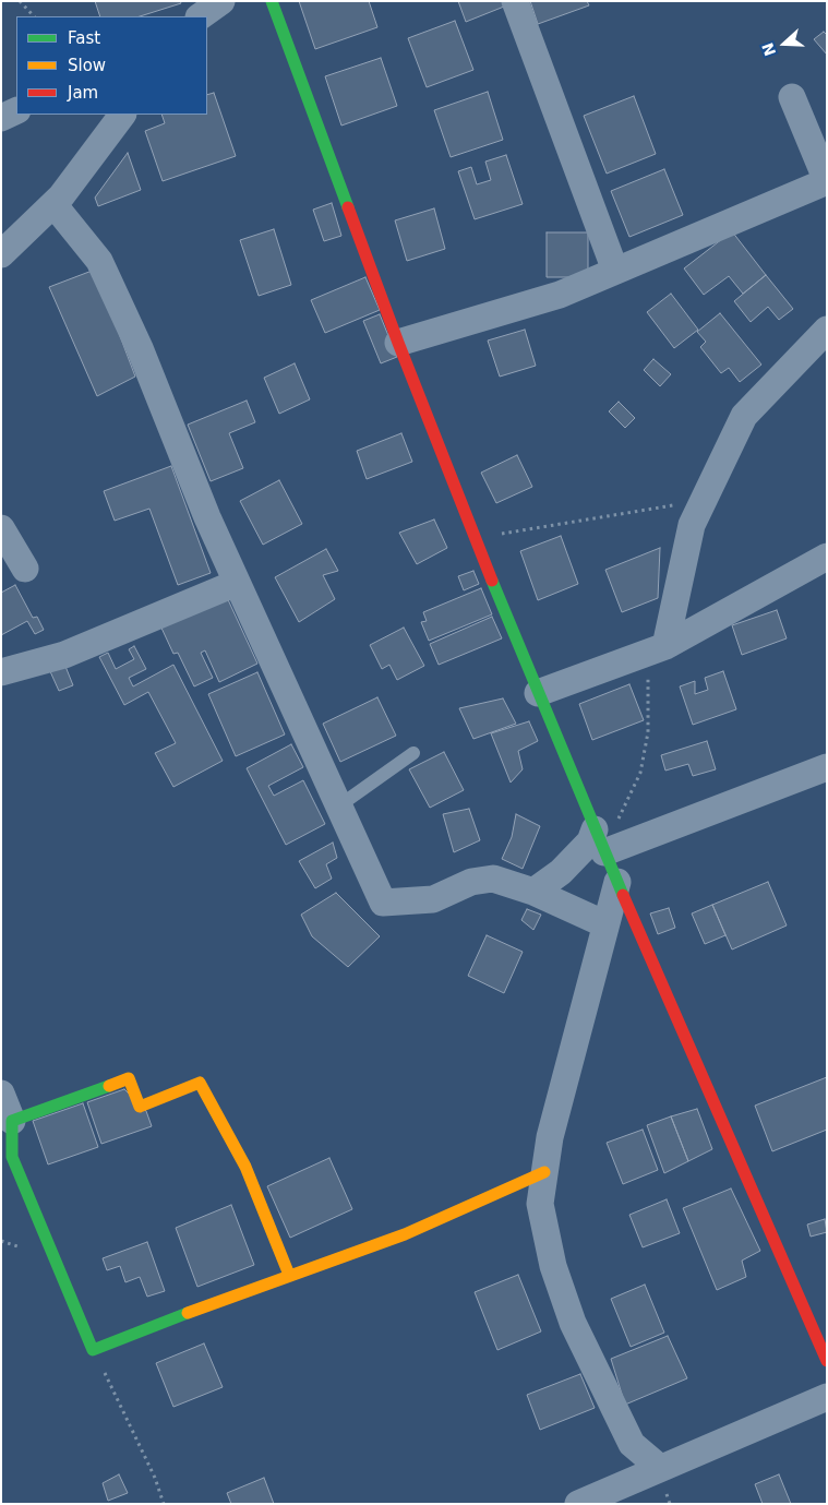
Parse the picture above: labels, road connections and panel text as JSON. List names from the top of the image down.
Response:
{
  "legend": ["Fast", "Slow", "Jam"],
  "north": "left"
}
